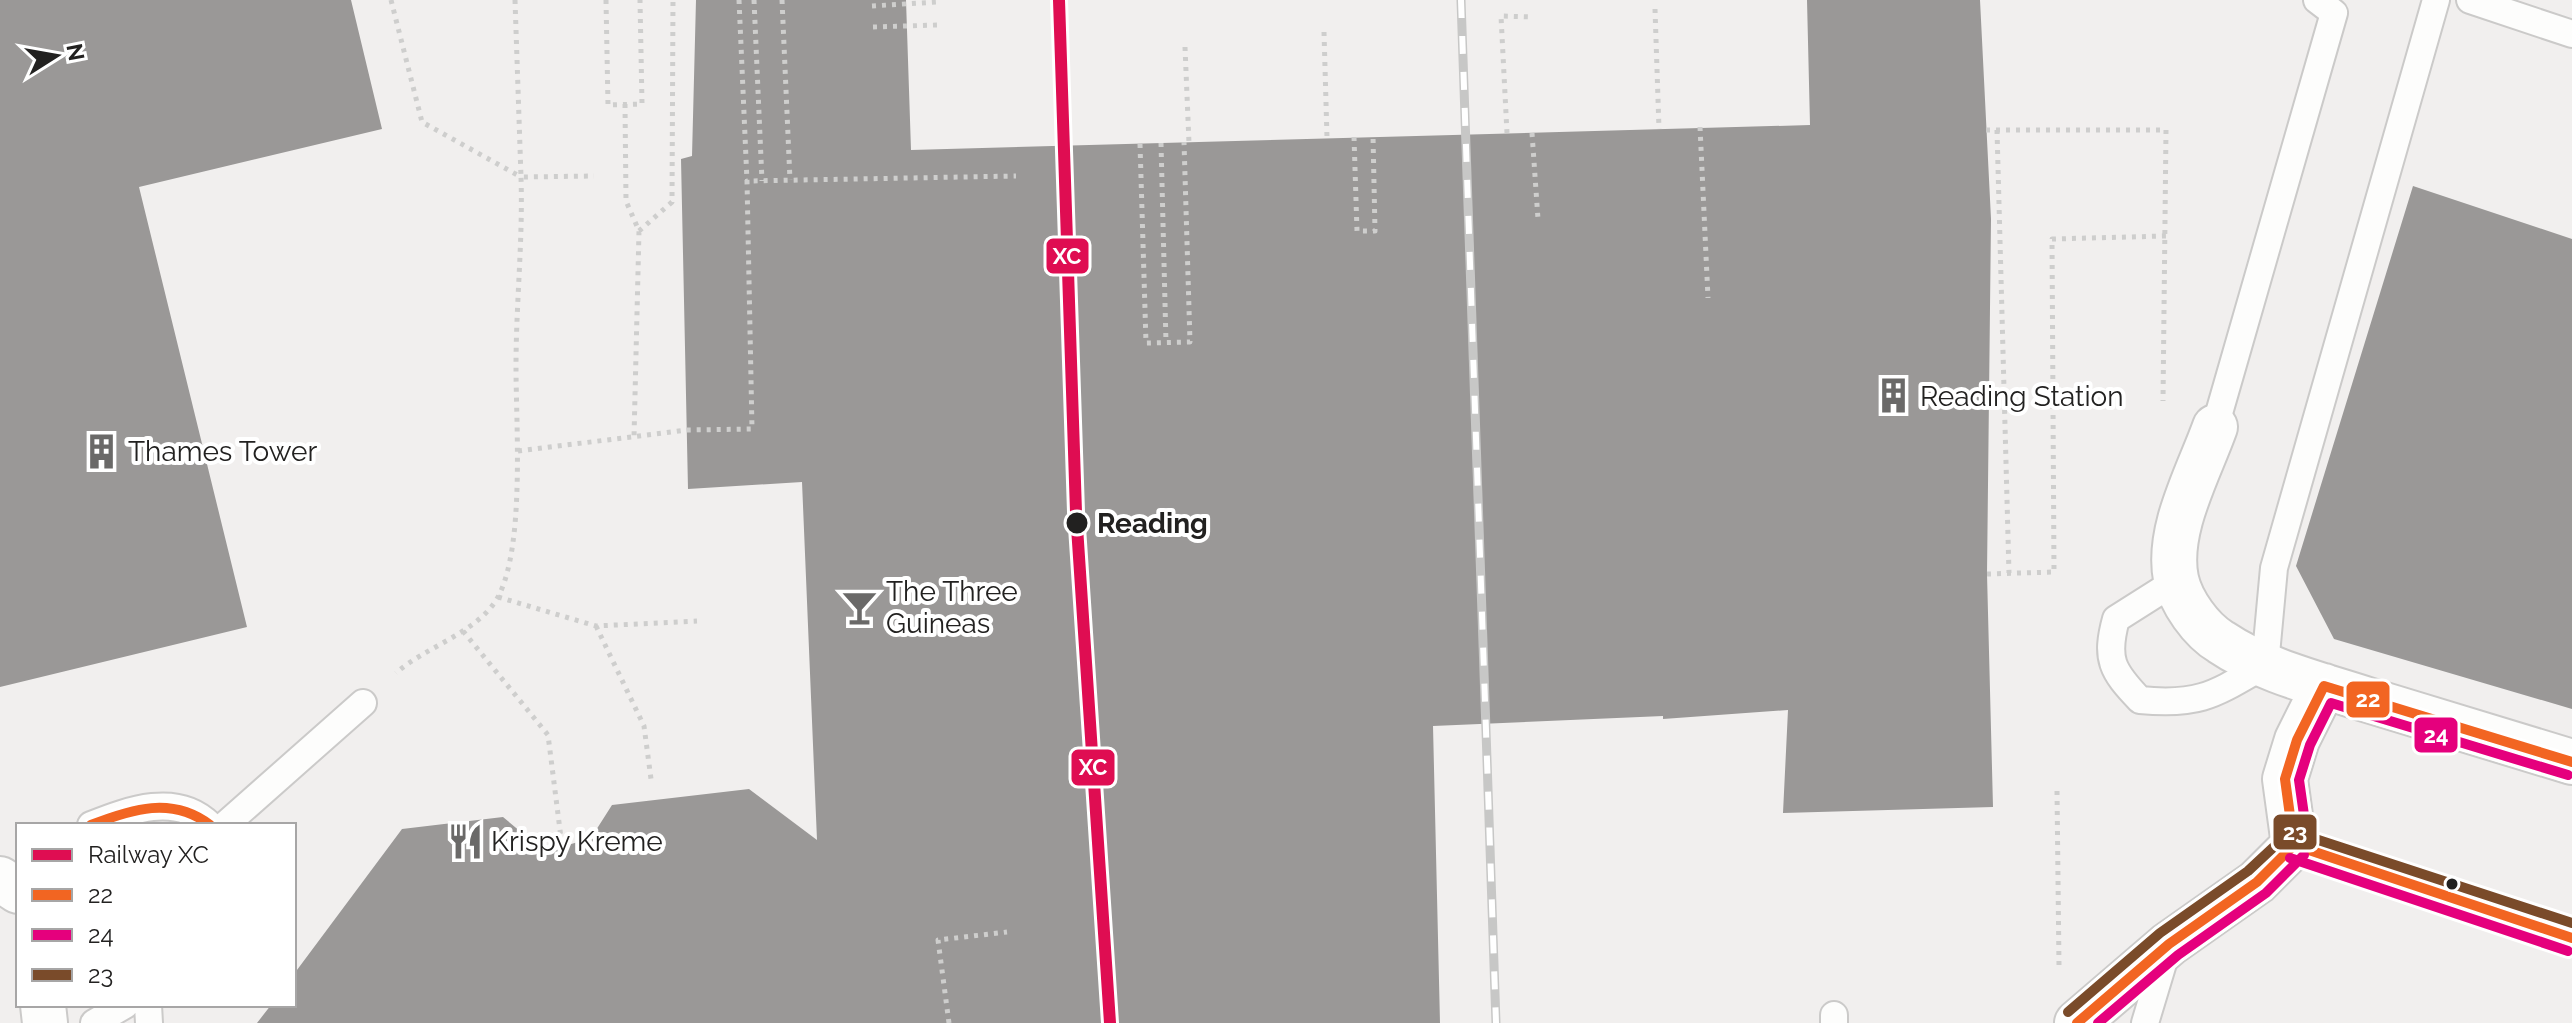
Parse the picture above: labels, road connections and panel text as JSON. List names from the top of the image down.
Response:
{
  "places": {
    "building": ["Reading Station", "Thames Tower"],
    "other": ["Reading"],
    "bar": ["The Three Guineas"],
    "restaurant": ["Krispy Kreme"]
  },
  "lines": [
    "rail line XC",
    "transit line 22",
    "transit line 24",
    "transit line 23"
  ],
  "legend": [
    "Railway XC",
    "22",
    "24",
    "23"
  ],
  "north": "right"
}
